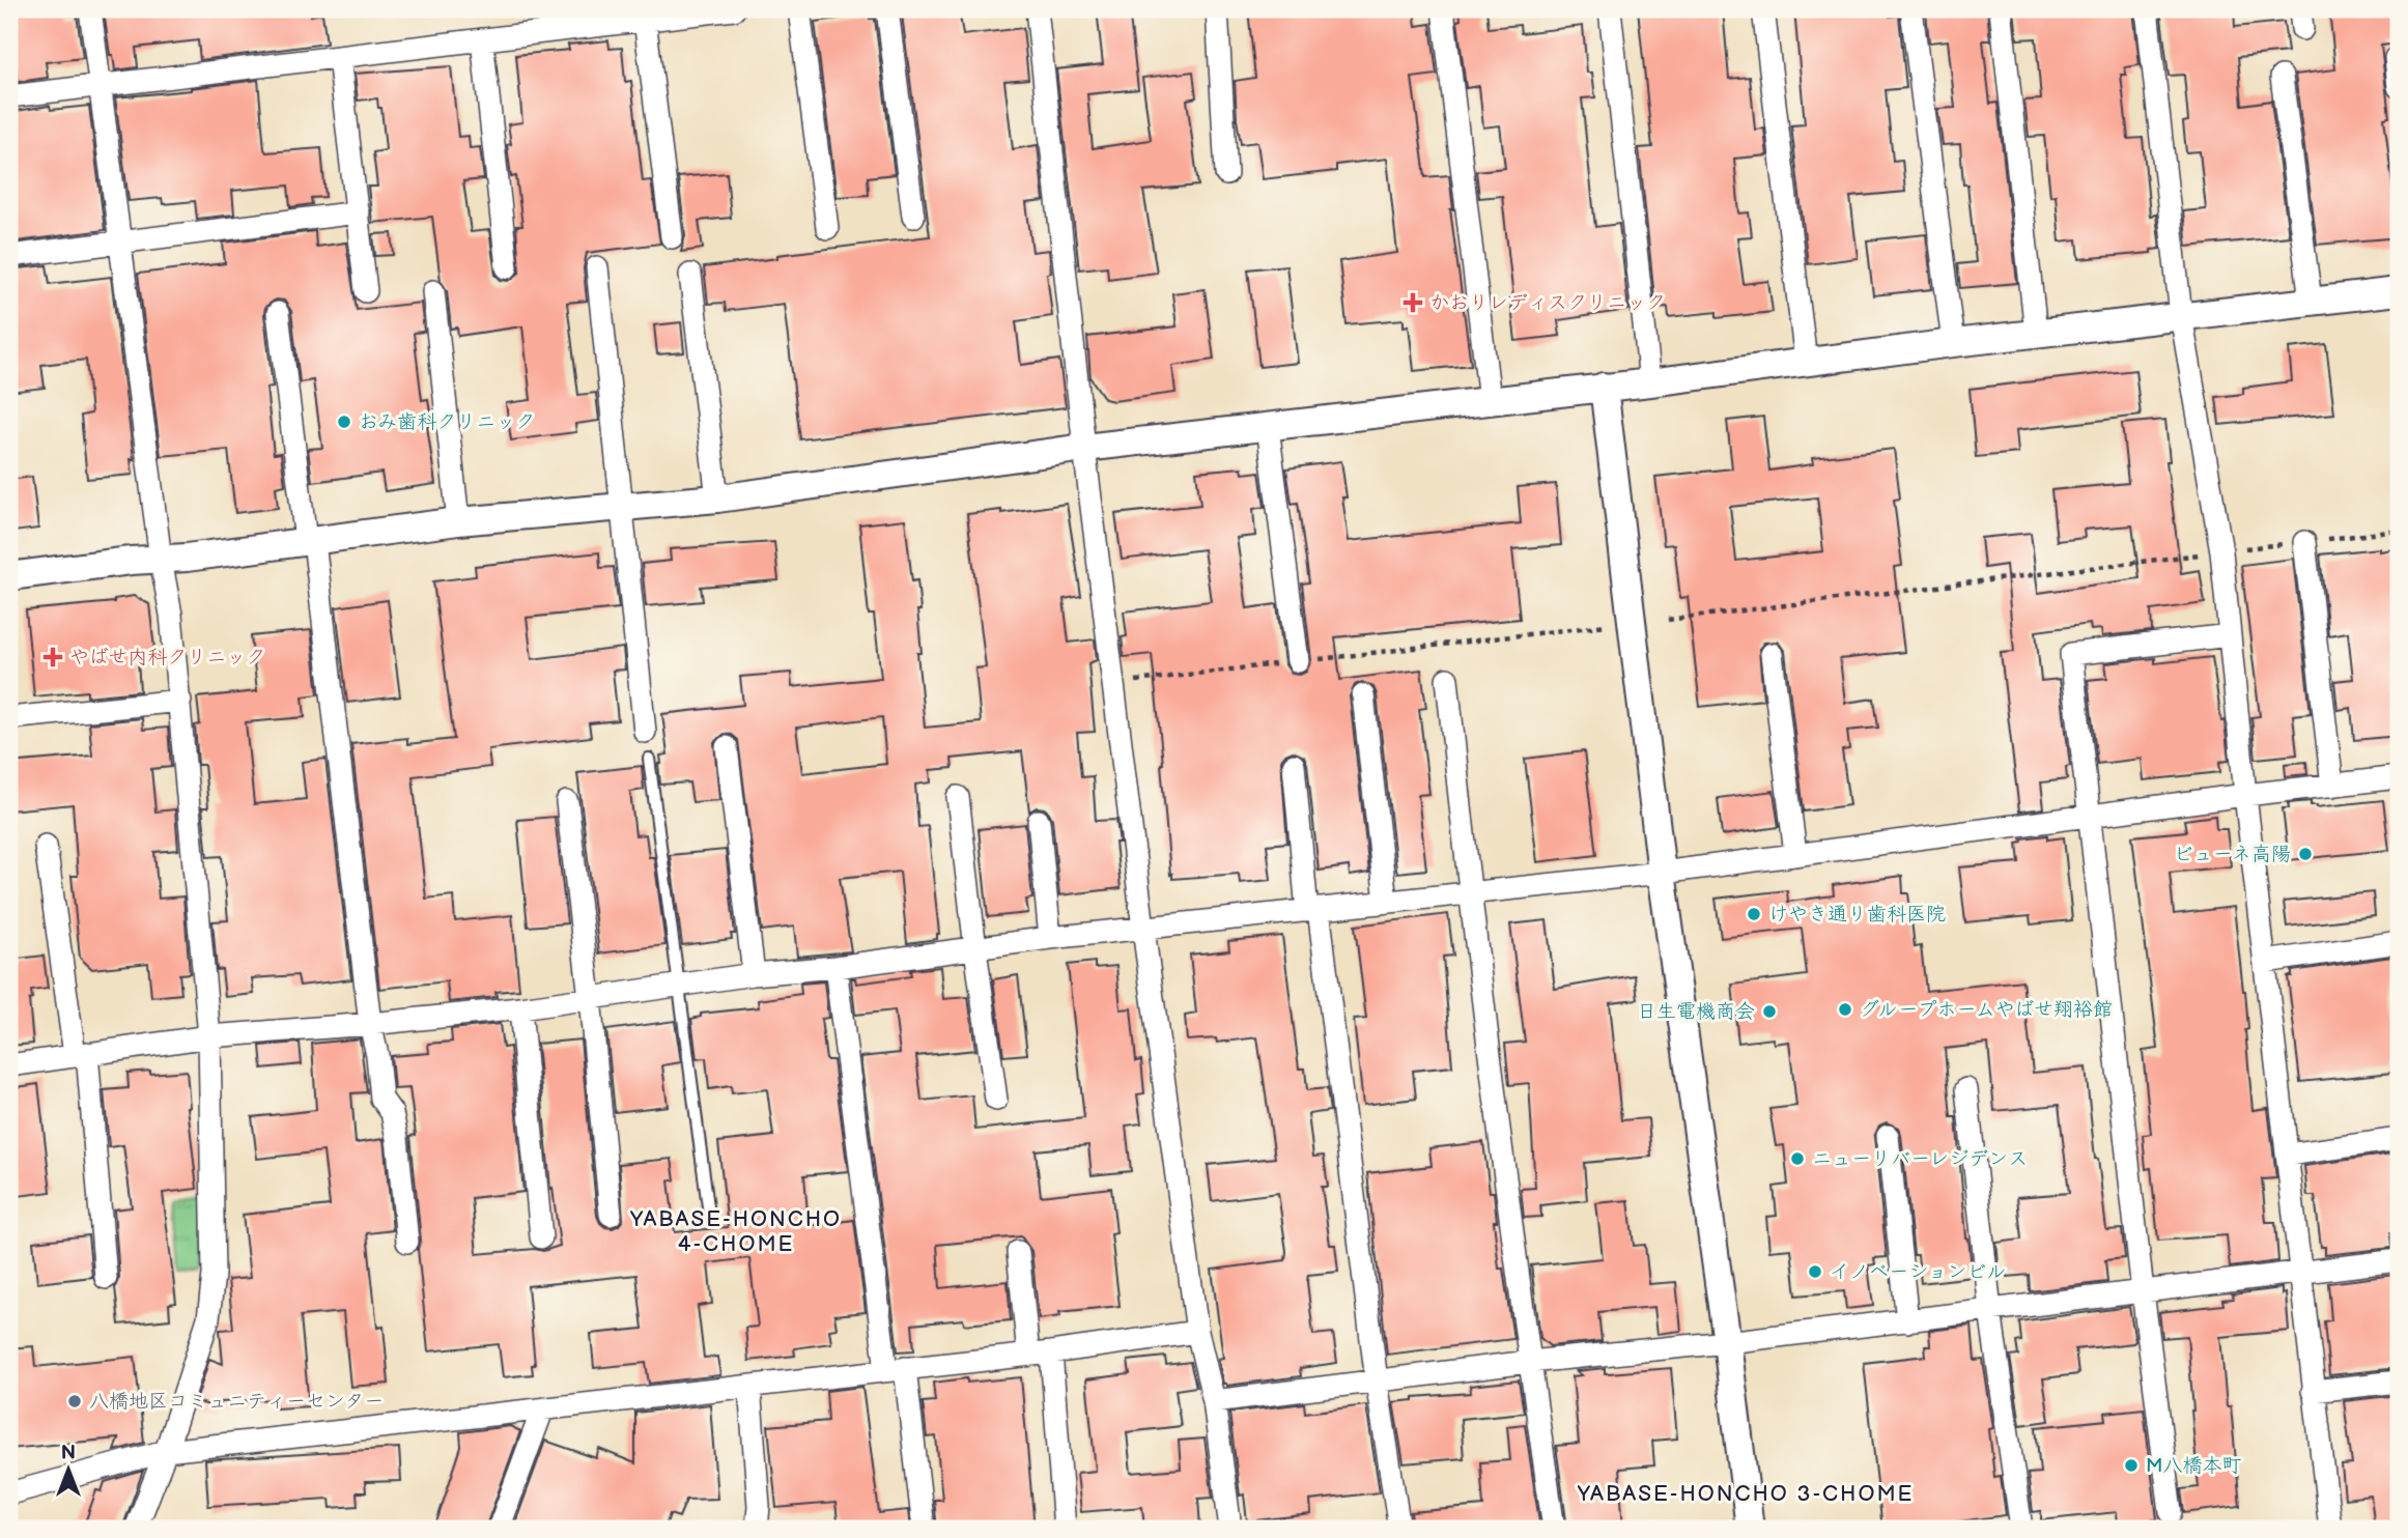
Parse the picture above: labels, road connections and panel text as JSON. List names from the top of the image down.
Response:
{
  "districts": ["YABASE-HONCHO 4-CHOME", "YABASE-HONCHO 3-CHOME"],
  "places": {
    "health": ["かおりレディスクリニック", "やばせ内科クリニック"],
    "other": [
      "おみ歯科クリニック",
      "ビューネ高陽",
      "けやき通り歯科医院",
      "グループホームやばせ翔裕館",
      "日生電機商会",
      "ニューリバーレジデンス",
      "イノベーションビル",
      "八橋地区コミュニティーセンター",
      "M八橋本町"
    ]
  },
  "north": "top"
}
